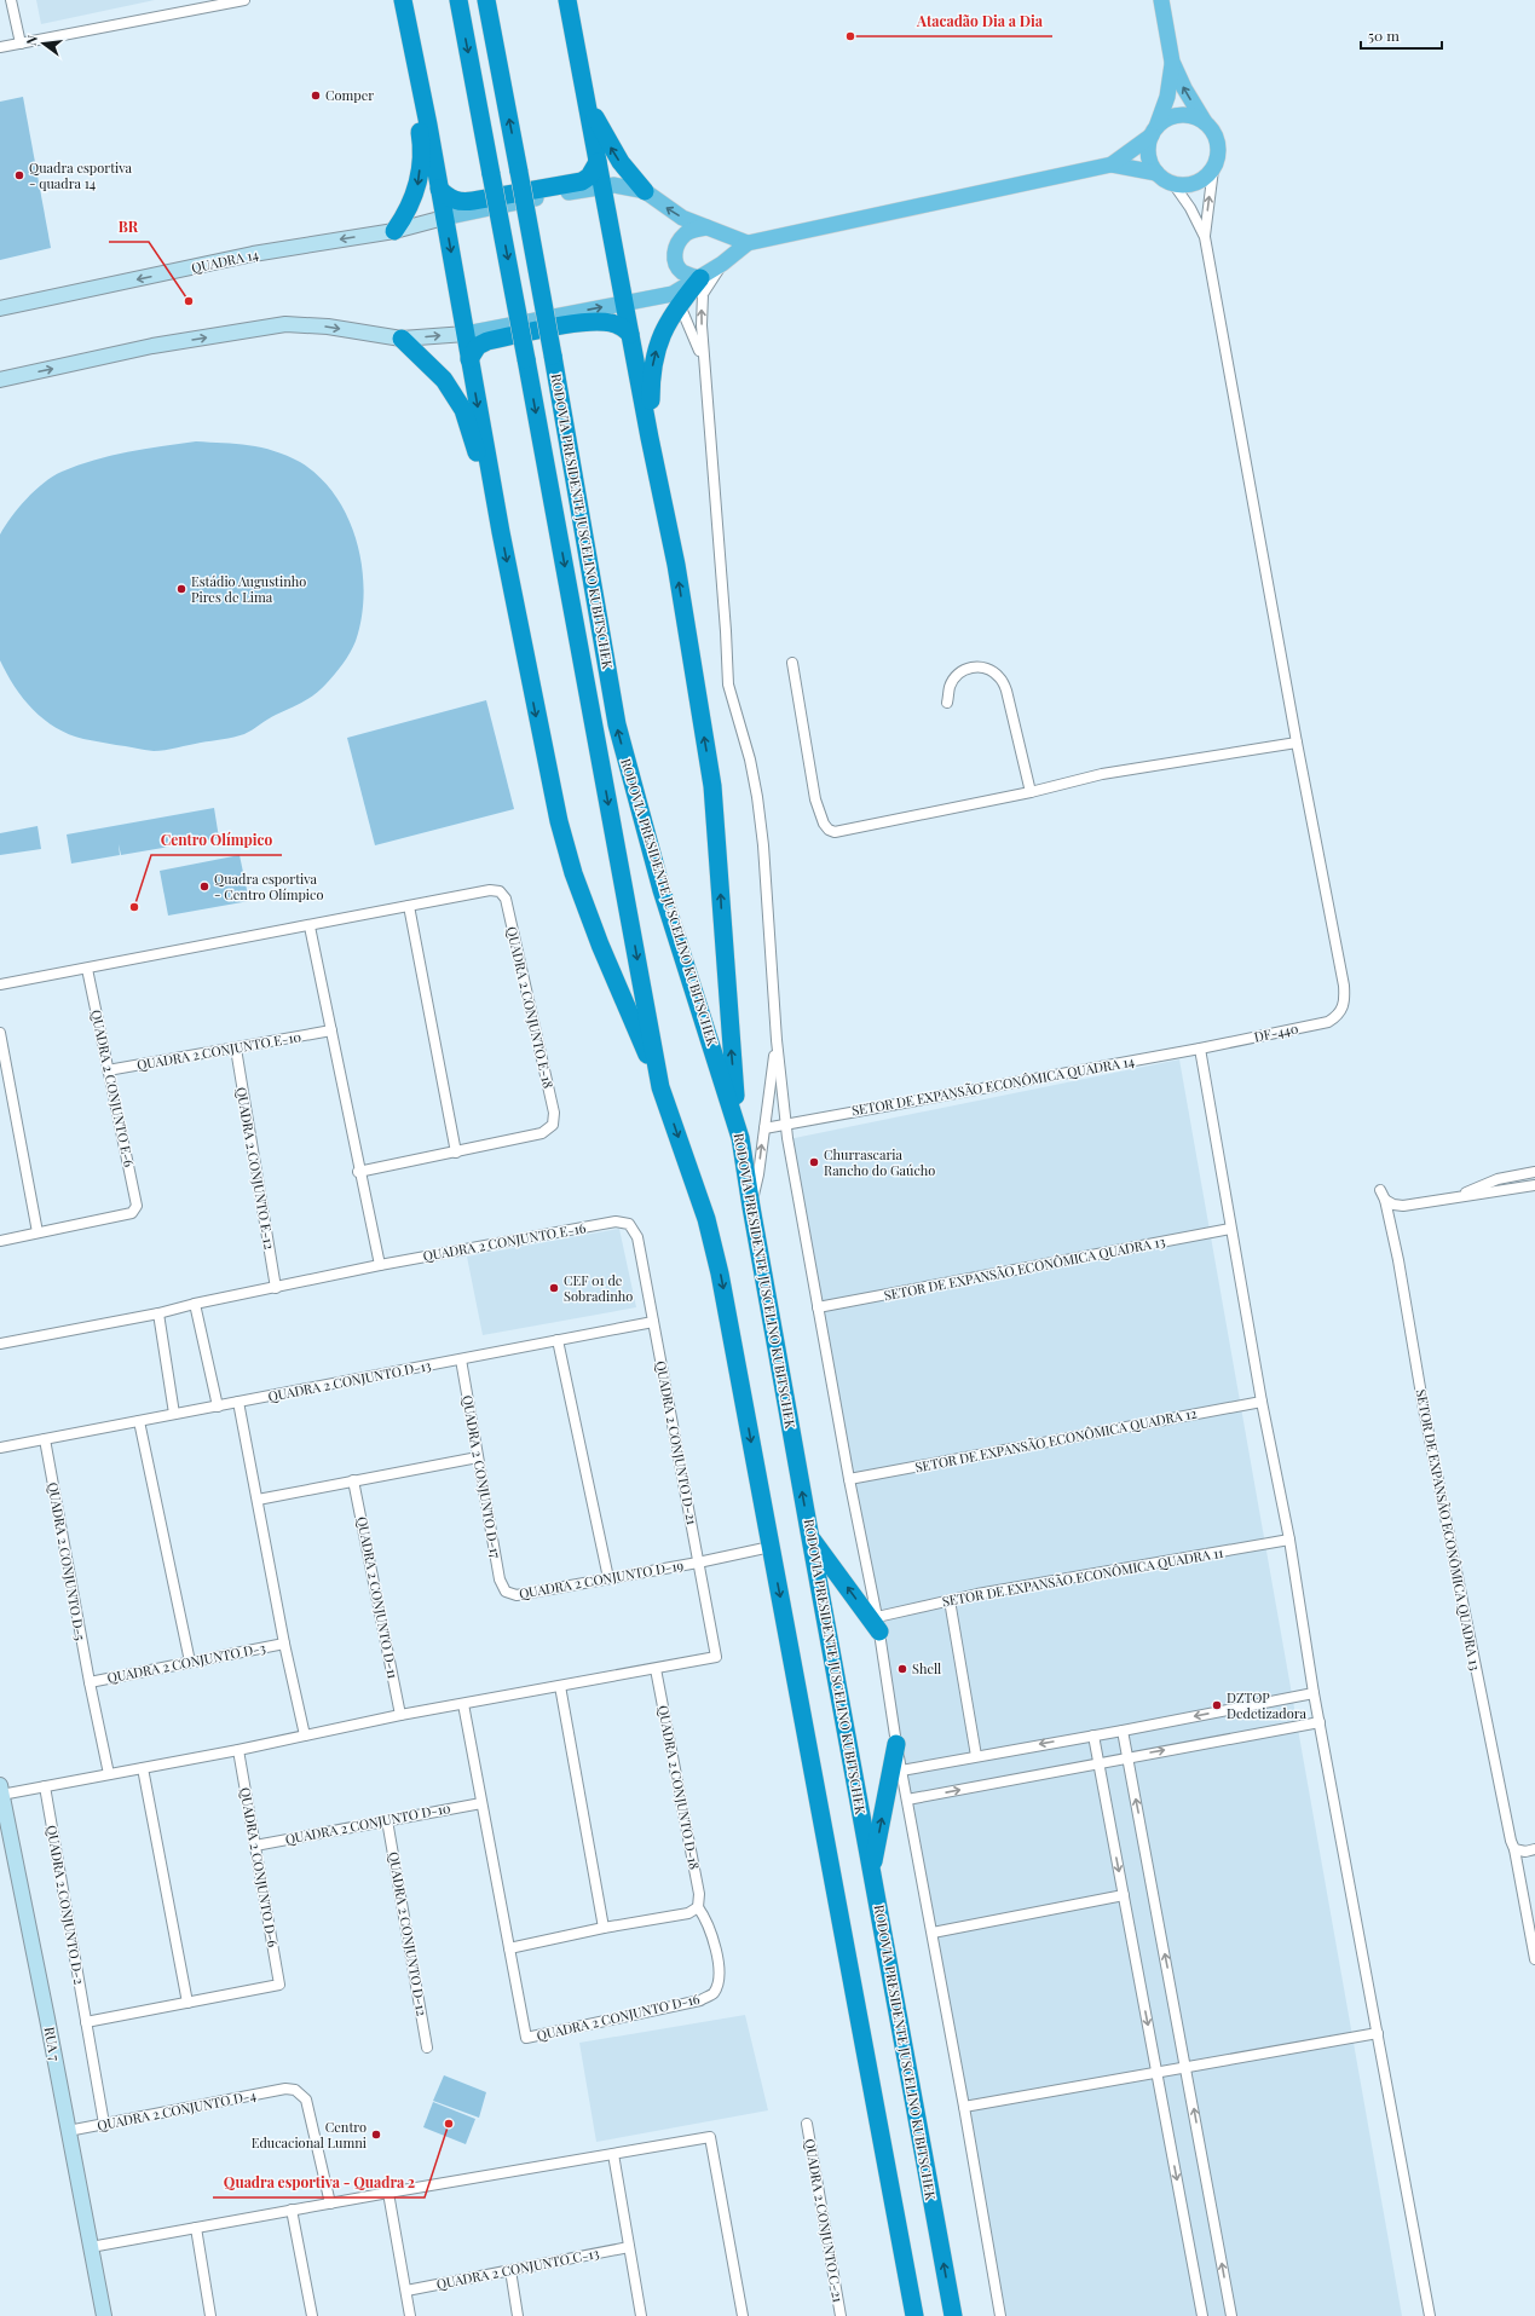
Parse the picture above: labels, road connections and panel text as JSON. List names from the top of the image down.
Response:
{
  "streets": {
    "highway": ["RODOVIA PRESIDENTE JUSCELINO KUBITSCHEK"],
    "main road": ["QUADRA 14", "RUA 7"],
    "street": [
      "QUADRA 2 CONJUNTO E-18",
      "DF-440",
      "QUADRA 2 CONJUNTO E-10",
      "SETOR DE EXPANSÃO ECONÔMICA QUADRA 14",
      "QUADRA 2 CONJUNTO E-6",
      "QUADRA 2 CONJUNTO E-12",
      "QUADRA 2 CONJUNTO E-16",
      "SETOR DE EXPANSÃO ECONÔMICA QUADRA 13",
      "QUADRA 2 CONJUNTO D-13",
      "SETOR DE EXPANSÃO ECONÔMICA QUADRA 12",
      "QUADRA 2 CONJUNTO D-21",
      "QUADRA 2 CONJUNTO D-17",
      "QUADRA 2 CONJUNTO D-5",
      "SETOR DE EXPANSÃO ECONÔMICA QUADRA 11",
      "QUADRA 2 CONJUNTO D-19",
      "QUADRA 2 CONJUNTO D-11",
      "QUADRA 2 CONJUNTO D-3",
      "QUADRA 2 CONJUNTO D-18",
      "QUADRA 2 CONJUNTO D-10",
      "QUADRA 2 CONJUNTO D-6",
      "QUADRA 2 CONJUNTO D-2",
      "QUADRA 2 CONJUNTO D-12",
      "QUADRA 2 CONJUNTO D-16",
      "QUADRA 2 CONJUNTO D-4",
      "QUADRA 2 CONJUNTO C-21",
      "QUADRA 2 CONJUNTO C-13"
    ]
  },
  "crossings": [
    ["RODOVIA PRESIDENTE JUSCELINO KUBITSCHEK", "QUADRA 2 CONJUNTO D-19"],
    ["DF-440", "SETOR DE EXPANSÃO ECONÔMICA QUADRA 14"],
    ["QUADRA 2 CONJUNTO E-10", "QUADRA 2 CONJUNTO E-6"],
    ["QUADRA 2 CONJUNTO E-10", "QUADRA 2 CONJUNTO E-12"],
    ["QUADRA 2 CONJUNTO E-12", "QUADRA 2 CONJUNTO E-16"],
    ["QUADRA 2 CONJUNTO E-16", "QUADRA 2 CONJUNTO D-21"],
    ["QUADRA 2 CONJUNTO D-13", "QUADRA 2 CONJUNTO D-21"],
    ["QUADRA 2 CONJUNTO D-13", "QUADRA 2 CONJUNTO D-17"],
    ["QUADRA 2 CONJUNTO D-13", "QUADRA 2 CONJUNTO D-5"],
    ["QUADRA 2 CONJUNTO D-21", "QUADRA 2 CONJUNTO D-19"],
    ["QUADRA 2 CONJUNTO D-21", "QUADRA 2 CONJUNTO D-18"],
    ["QUADRA 2 CONJUNTO D-17", "QUADRA 2 CONJUNTO D-19"],
    ["QUADRA 2 CONJUNTO D-5", "QUADRA 2 CONJUNTO D-3"],
    ["QUADRA 2 CONJUNTO D-18", "QUADRA 2 CONJUNTO D-16"],
    ["QUADRA 2 CONJUNTO D-10", "QUADRA 2 CONJUNTO D-6"],
    ["QUADRA 2 CONJUNTO D-10", "QUADRA 2 CONJUNTO D-12"],
    ["QUADRA 2 CONJUNTO D-2", "QUADRA 2 CONJUNTO D-4"],
    ["RUA 7", "QUADRA 2 CONJUNTO D-4"]
  ],
  "places": [
    "Atacadão Dia a Dia",
    "Comper",
    "Quadra esportiva - quadra 14",
    "BR",
    "Estádio Augustinho Pires de Lima",
    "Quadra esportiva - Centro Olímpico",
    "Centro Olímpico",
    "Churrascaria Rancho do Gaúcho",
    "CEF 01 de Sobradinho",
    "Shell",
    "DZTOP Dedetizadora",
    "Quadra esportiva - Quadra 2",
    "Centro Educacional Lumni"
  ],
  "scale_bar": "50 m",
  "north": "left"
}
